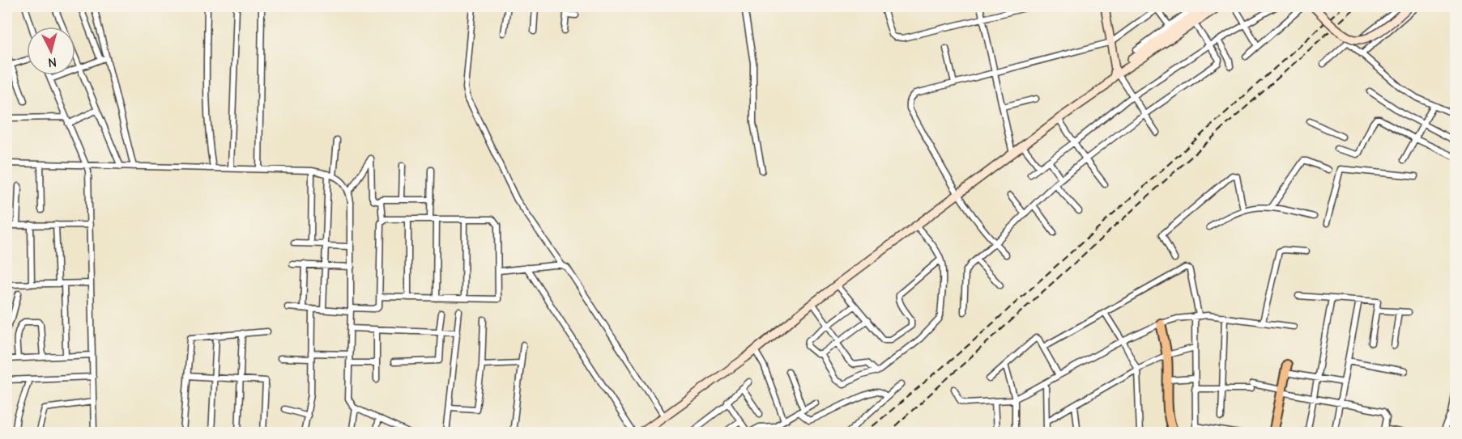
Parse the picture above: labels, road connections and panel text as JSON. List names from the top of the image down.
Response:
{
  "north": "bottom"
}
